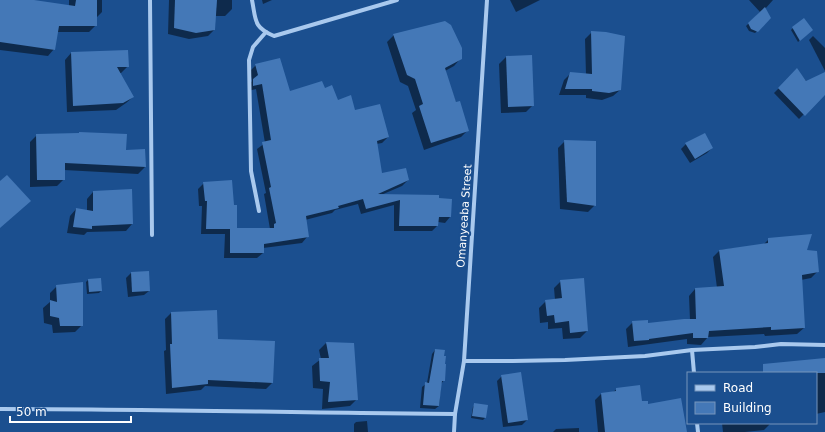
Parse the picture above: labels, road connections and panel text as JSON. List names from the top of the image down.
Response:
{
  "streets": {
    "street": ["Omanyeaba Street"]
  },
  "legend": ["Road", "Building"],
  "scale_bar": "50 m"
}
